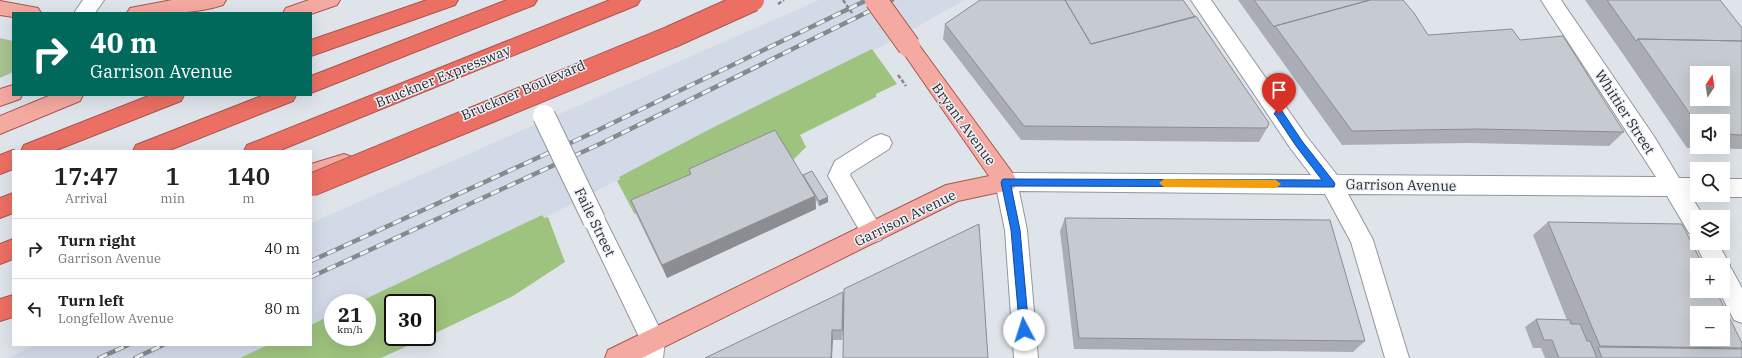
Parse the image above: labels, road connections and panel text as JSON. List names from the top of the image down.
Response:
{
  "streets": {
    "highway": ["Bruckner Expressway"],
    "main road": ["Bruckner Boulevard", "Bryant Avenue", "Garrison Avenue"],
    "street": ["Whittier Street", "Faile Street"]
  },
  "crossings": [
    ["Bruckner Boulevard", "Faile Street"],
    ["Whittier Street", "Garrison Avenue"],
    ["Bryant Avenue", "Garrison Avenue"],
    ["Garrison Avenue", "Faile Street"]
  ],
  "north": "top",
  "page": {
    "turn": ["40 m", "Garrison Avenue"],
    "map_buttons": ["+", "−"],
    "eta": [
      "17:47",
      "Arrival",
      "1",
      "min",
      "140",
      "m"
    ],
    "list": [
      {
        "name": "Turn right",
        "note": "Garrison Avenue",
        "value": "40 m"
      },
      {
        "name": "Turn left",
        "note": "Longfellow Avenue",
        "value": "80 m"
      }
    ],
    "speed": "21 km/h",
    "limit": "30"
  }
}
